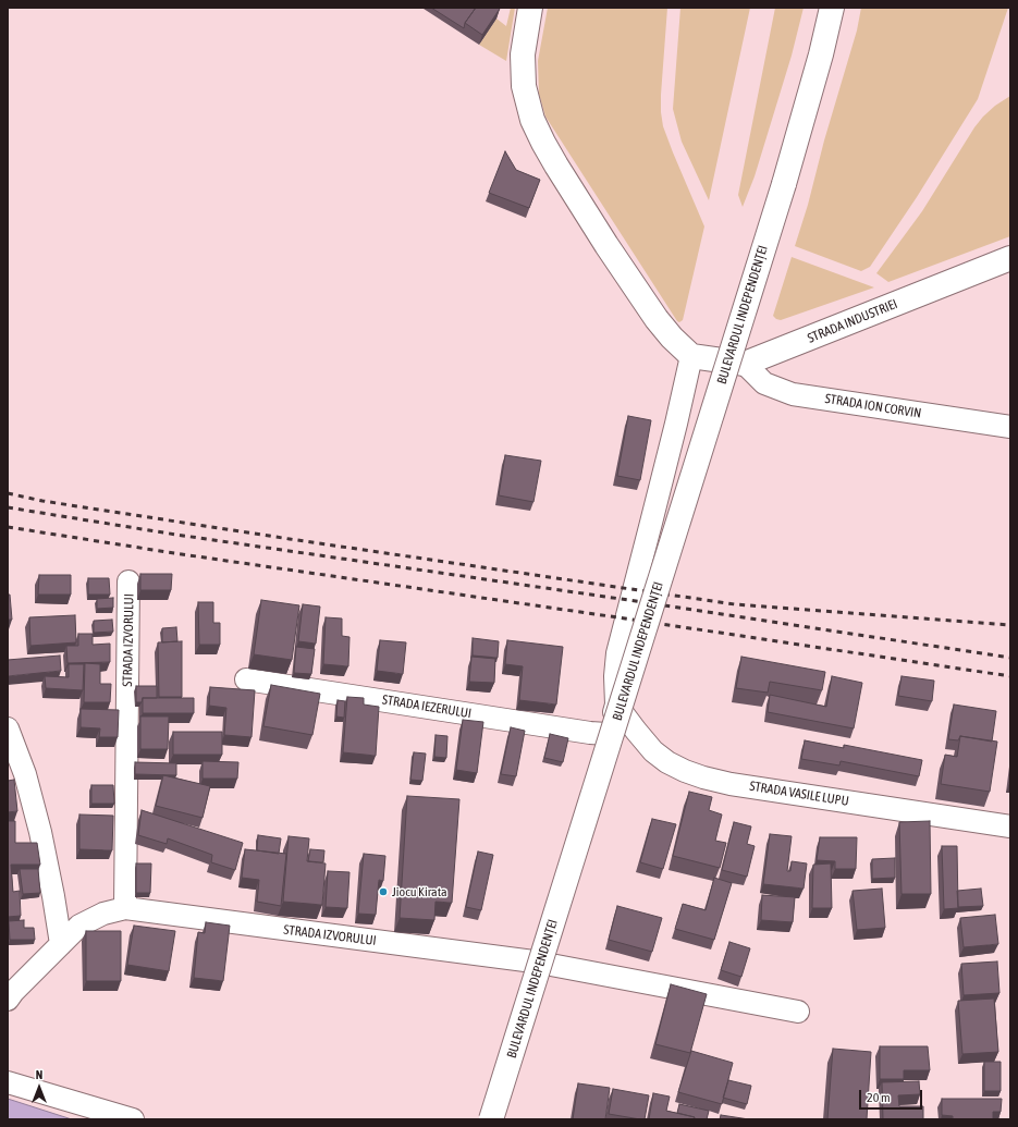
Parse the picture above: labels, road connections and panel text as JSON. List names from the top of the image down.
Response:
{
  "streets": {
    "main road": ["BULEVARDUL INDEPENDENȚEI", "STRADA INDUSTRIEI"],
    "street": [
      "STRADA ION CORVIN",
      "STRADA IZVORULUI",
      "STRADA IEZERULUI",
      "STRADA VASILE LUPU"
    ]
  },
  "crossings": [
    ["STRADA INDUSTRIEI", "STRADA ION CORVIN"]
  ],
  "places": ["Jiocu Kirata"],
  "scale_bar": "20 m",
  "north": "top"
}
